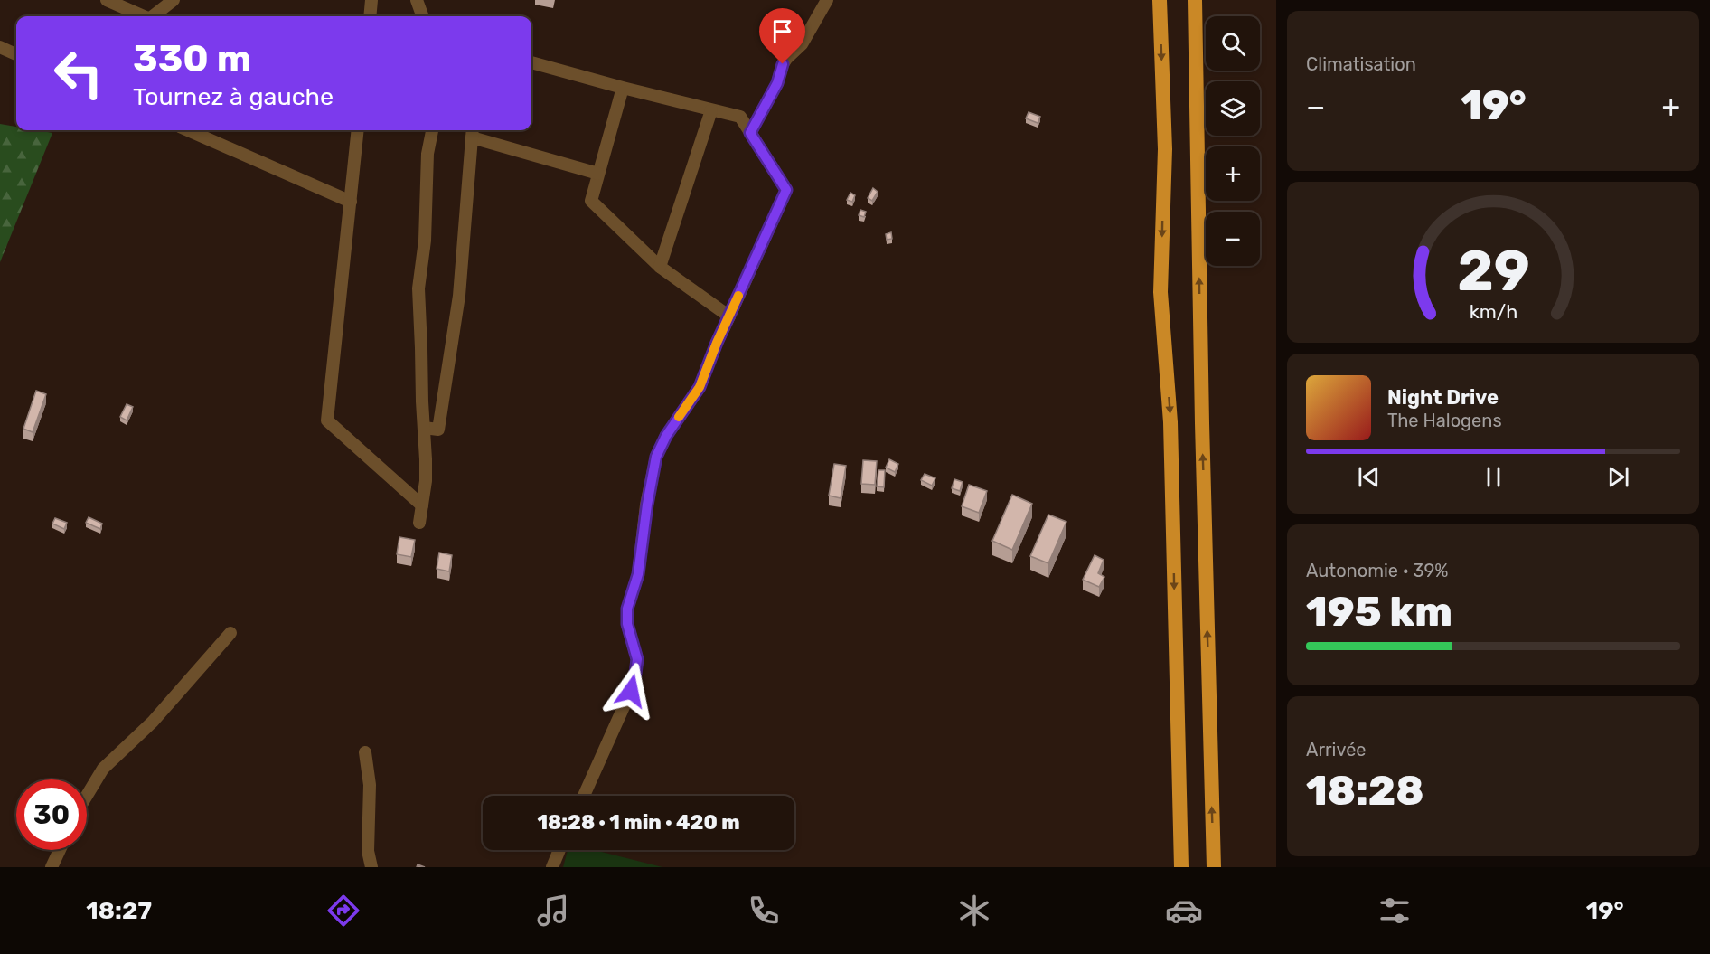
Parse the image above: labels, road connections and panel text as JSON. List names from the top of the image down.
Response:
{
  "page": {
    "tile": [
      "Climatisation",
      ["Autonomie · 39%", "195 km"],
      ["Arrivée", "18:28"]
    ],
    "map_buttons": ["+", "−"],
    "turn": ["330 m", "Tournez à gauche"],
    "heat": ["−", "19°", "+"],
    "song": ["Night Drive", "The Halogens"],
    "limit": "30",
    "trip": "18:28 · 1 min · 420 m",
    "tabs": ["18:27", "19°"],
    "gauge": ["29", "km/h"]
  }
}
